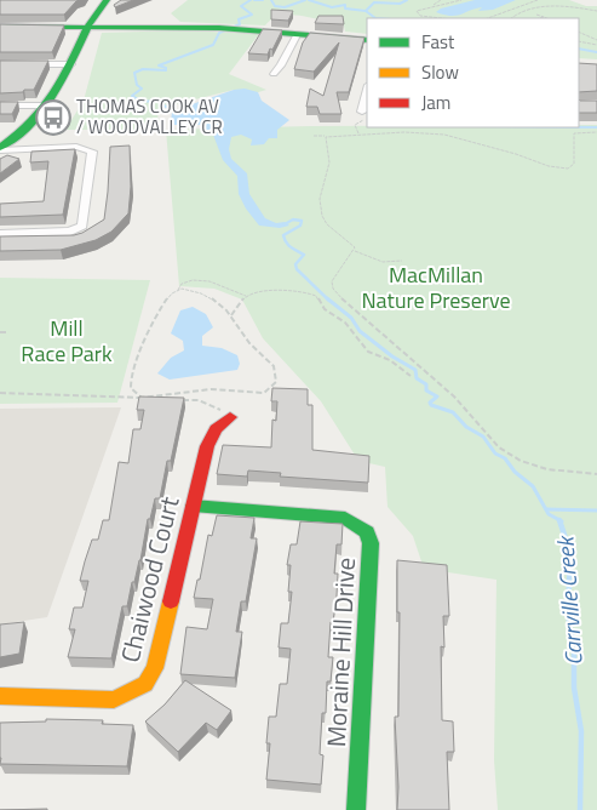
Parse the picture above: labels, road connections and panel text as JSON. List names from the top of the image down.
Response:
{
  "streets": {
    "street": ["Chaiwood Court", "Moraine Hill Drive"]
  },
  "crossings": [
    ["Chaiwood Court", "Moraine Hill Drive"]
  ],
  "water": ["Carrville Creek"],
  "parks": ["MacMillan Nature Preserve", "Mill Race Park"],
  "places": {
    "bus stop": ["THOMAS COOK AV / WOODVALLEY CR"]
  },
  "legend": ["Fast", "Slow", "Jam"]
}
